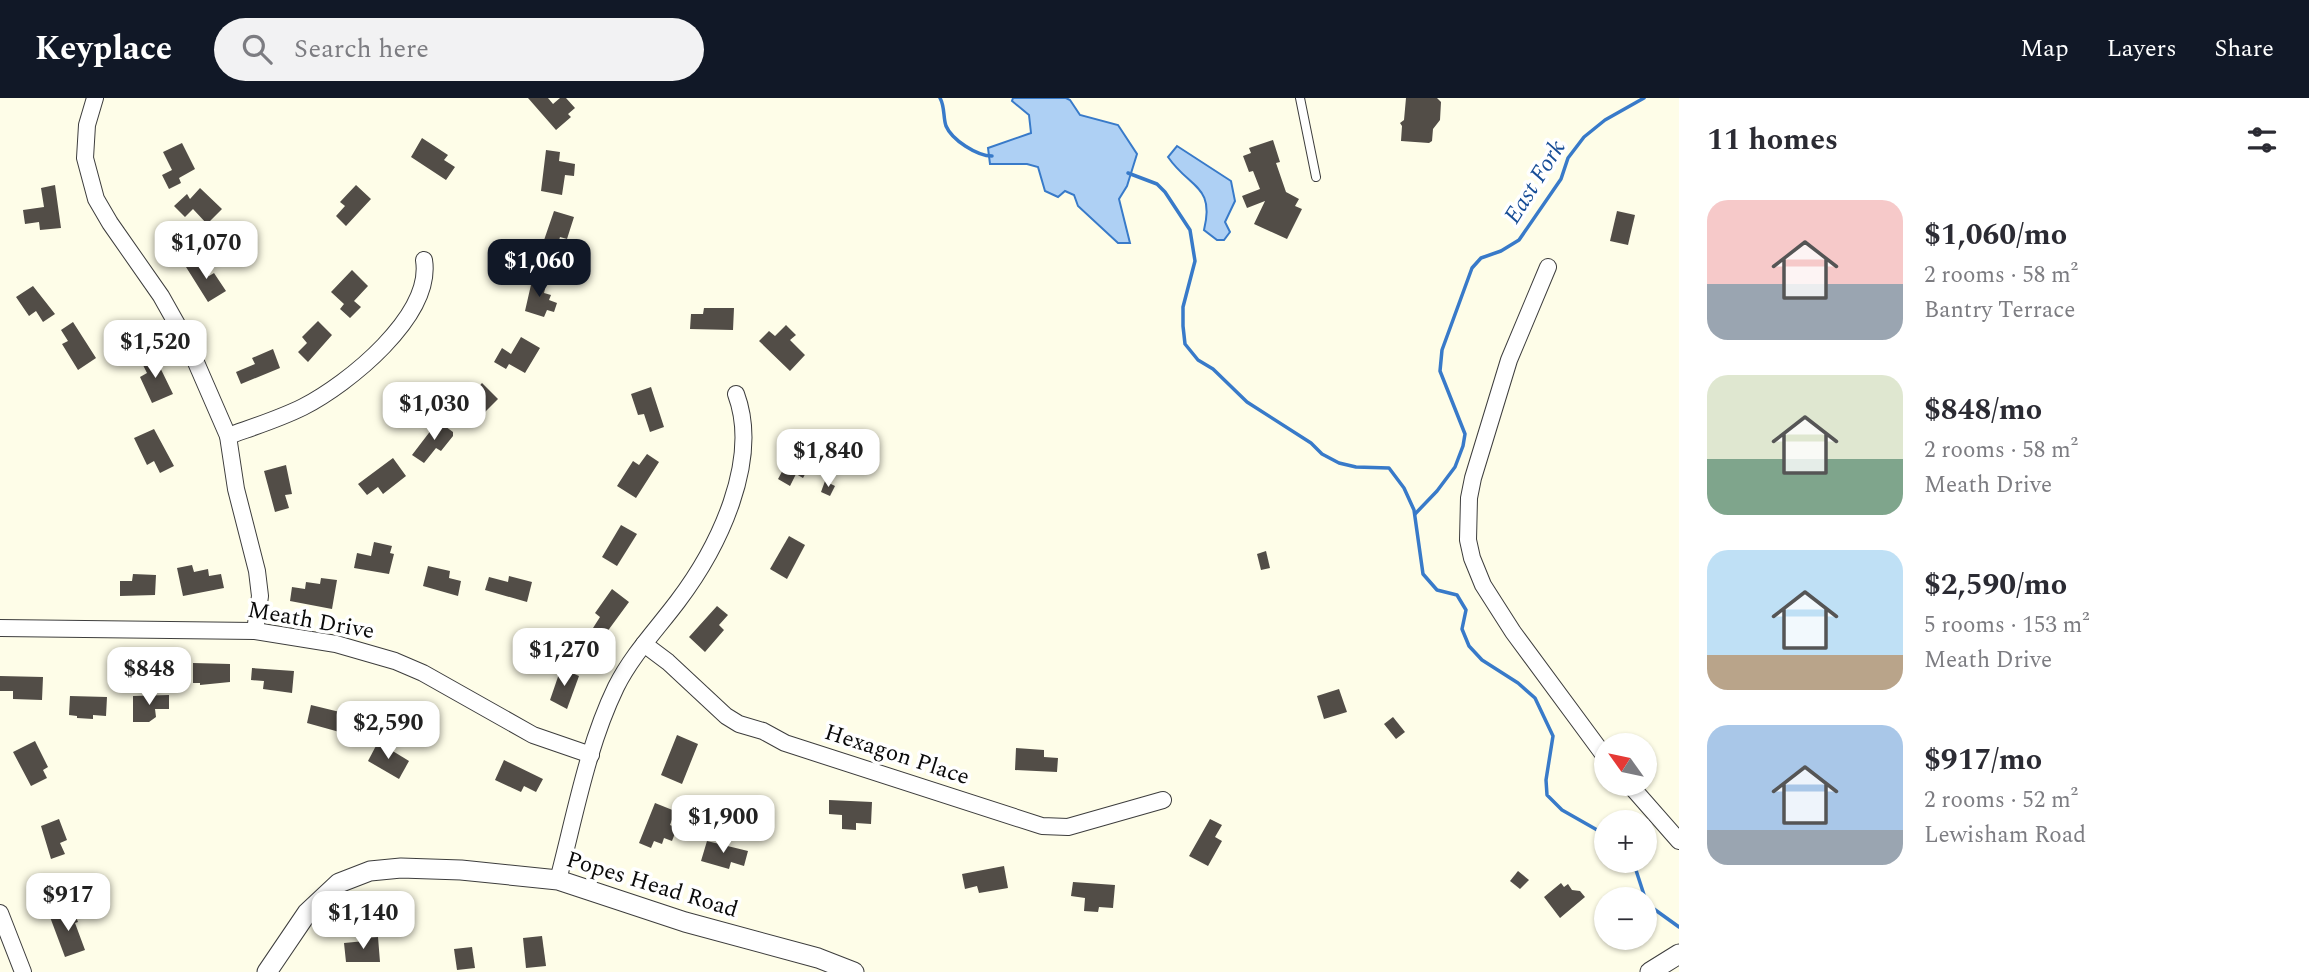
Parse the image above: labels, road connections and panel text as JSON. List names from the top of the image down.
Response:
{
  "streets": {
    "street": ["Meath Drive", "Hexagon Place", "Popes Head Road"]
  },
  "water": ["East Fork"],
  "north": "top left",
  "page": {
    "header": "Keyplace",
    "search": "Search here",
    "nav": ["Map", "Layers", "Share"],
    "heading": "11 homes",
    "list": [
      {
        "name": "$1,060/mo",
        "note": "2 rooms · 58 m² · Bantry Terrace"
      },
      {
        "name": "$848/mo",
        "note": "2 rooms · 58 m² · Meath Drive"
      },
      {
        "name": "$2,590/mo",
        "note": "5 rooms · 153 m² · Meath Drive"
      },
      {
        "name": "$917/mo",
        "note": "2 rooms · 52 m² · Lewisham Road"
      }
    ],
    "price": [
      "$1,070",
      "$1,060",
      "$1,520",
      "$1,030",
      "$1,840",
      "$1,270",
      "$848",
      "$2,590",
      "$1,900",
      "$917",
      "$1,140"
    ],
    "map_buttons": ["+", "−"]
  }
}
